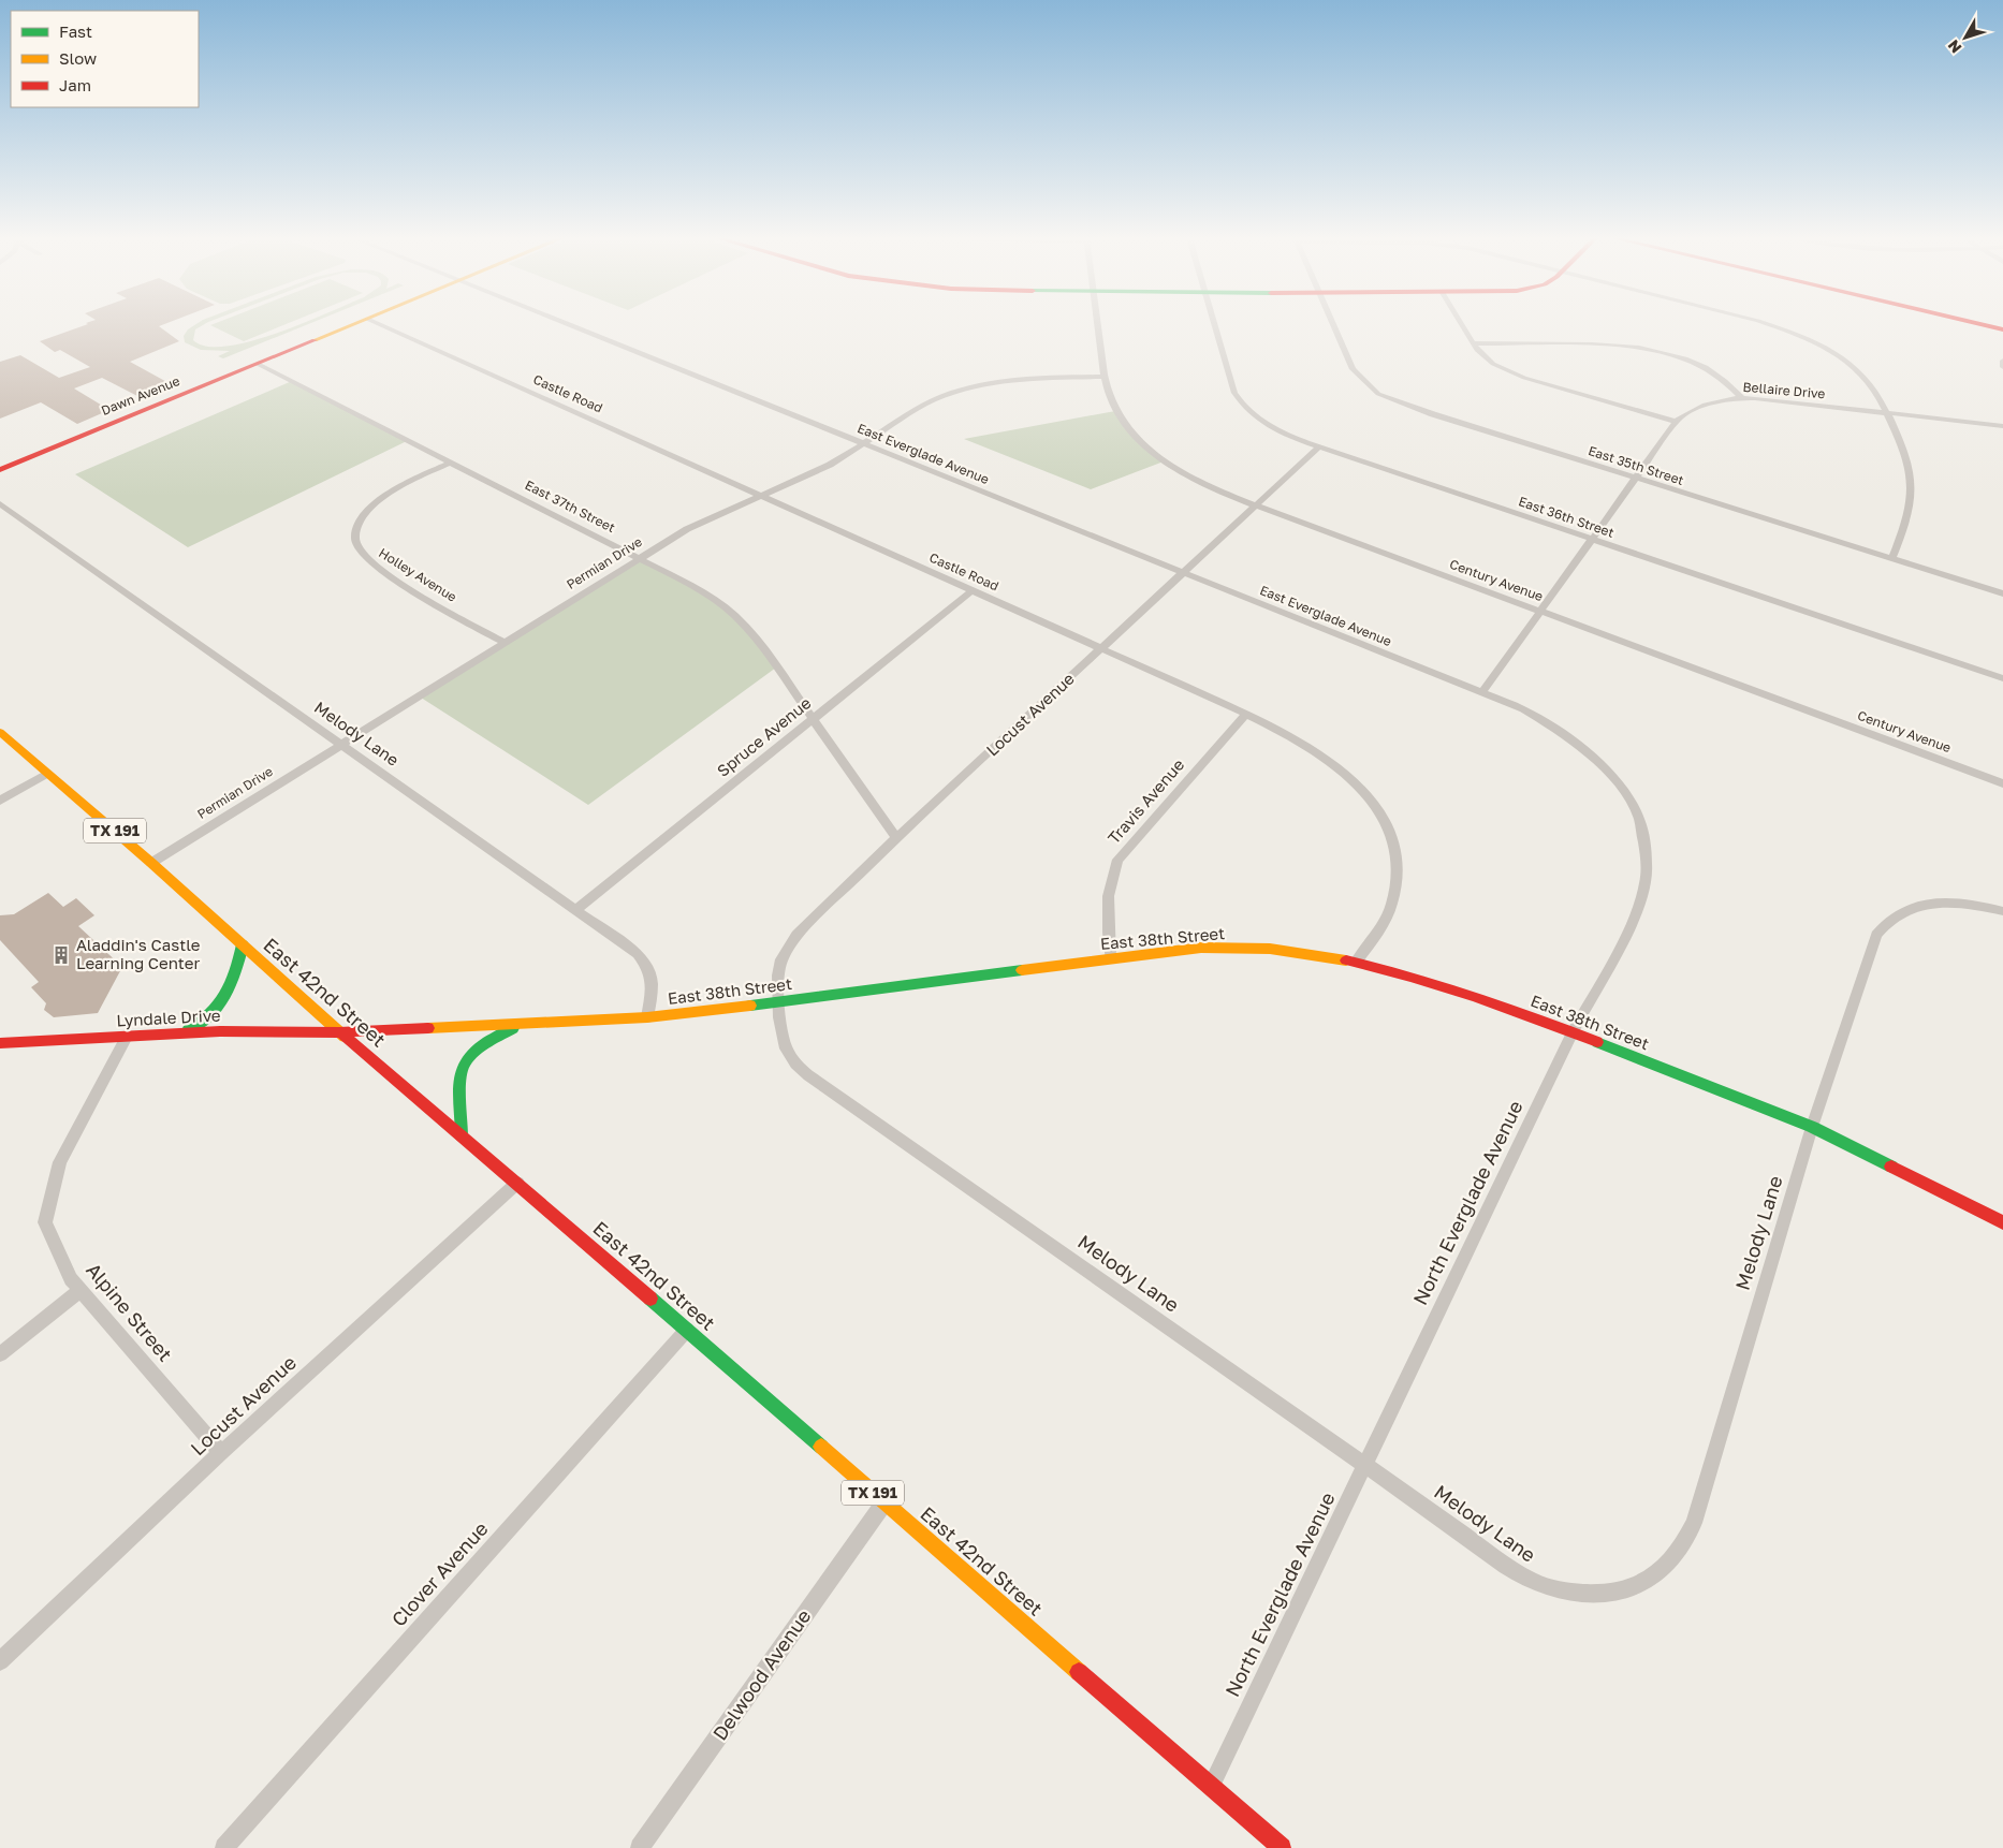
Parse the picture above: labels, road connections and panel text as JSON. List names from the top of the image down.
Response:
{
  "streets": {
    "main road": [
      "Dawn Avenue",
      "TX 191",
      "East 38th Street",
      "East 42nd Street",
      "Lyndale Drive"
    ],
    "street": [
      "Bellaire Drive",
      "Castle Road",
      "East Everglade Avenue",
      "East 35th Street",
      "East 37th Street",
      "East 36th Street",
      "Permian Drive",
      "Holley Avenue",
      "Century Avenue",
      "Locust Avenue",
      "Melody Lane",
      "Spruce Avenue",
      "Travis Avenue",
      "North Everglade Avenue",
      "Alpine Street",
      "Clover Avenue",
      "Delwood Avenue"
    ]
  },
  "crossings": [
    ["Bellaire Drive", "East Everglade Avenue"],
    ["Bellaire Drive", "East 35th Street"],
    ["Bellaire Drive", "East 36th Street"],
    ["Bellaire Drive", "Century Avenue"],
    ["Bellaire Drive", "North Everglade Avenue"],
    ["Castle Road", "Permian Drive"],
    ["Castle Road", "Locust Avenue"],
    ["Castle Road", "Spruce Avenue"],
    ["Castle Road", "Travis Avenue"],
    ["Castle Road", "East 38th Street"],
    ["Dawn Avenue", "East 37th Street"],
    ["East Everglade Avenue", "Permian Drive"],
    ["East Everglade Avenue", "Locust Avenue"],
    ["East Everglade Avenue", "North Everglade Avenue"],
    ["East 37th Street", "Permian Drive"],
    ["East 37th Street", "Holley Avenue"],
    ["East 37th Street", "Locust Avenue"],
    ["East 37th Street", "Spruce Avenue"],
    ["East 36th Street", "Locust Avenue"],
    ["Permian Drive", "Holley Avenue"],
    ["Permian Drive", "Century Avenue"],
    ["Permian Drive", "Melody Lane"],
    ["Permian Drive", "East 42nd Street"],
    ["Century Avenue", "Locust Avenue"],
    ["Locust Avenue", "Melody Lane"],
    ["Locust Avenue", "East 38th Street"],
    ["Locust Avenue", "East 42nd Street"],
    ["Locust Avenue", "Alpine Street"],
    ["Melody Lane", "Spruce Avenue"],
    ["Melody Lane", "East 38th Street"],
    ["Melody Lane", "North Everglade Avenue"],
    ["Travis Avenue", "East 38th Street"],
    ["East 38th Street", "East 42nd Street"],
    ["East 38th Street", "Lyndale Drive"],
    ["East 38th Street", "North Everglade Avenue"],
    ["East 42nd Street", "Lyndale Drive"],
    ["East 42nd Street", "North Everglade Avenue"],
    ["East 42nd Street", "Clover Avenue"],
    ["East 42nd Street", "Delwood Avenue"],
    ["Lyndale Drive", "Alpine Street"]
  ],
  "places": {
    "building": ["Aladdin's Castle Learning Center"]
  },
  "legend": ["Fast", "Slow", "Jam"],
  "north": "bottom left"
}
